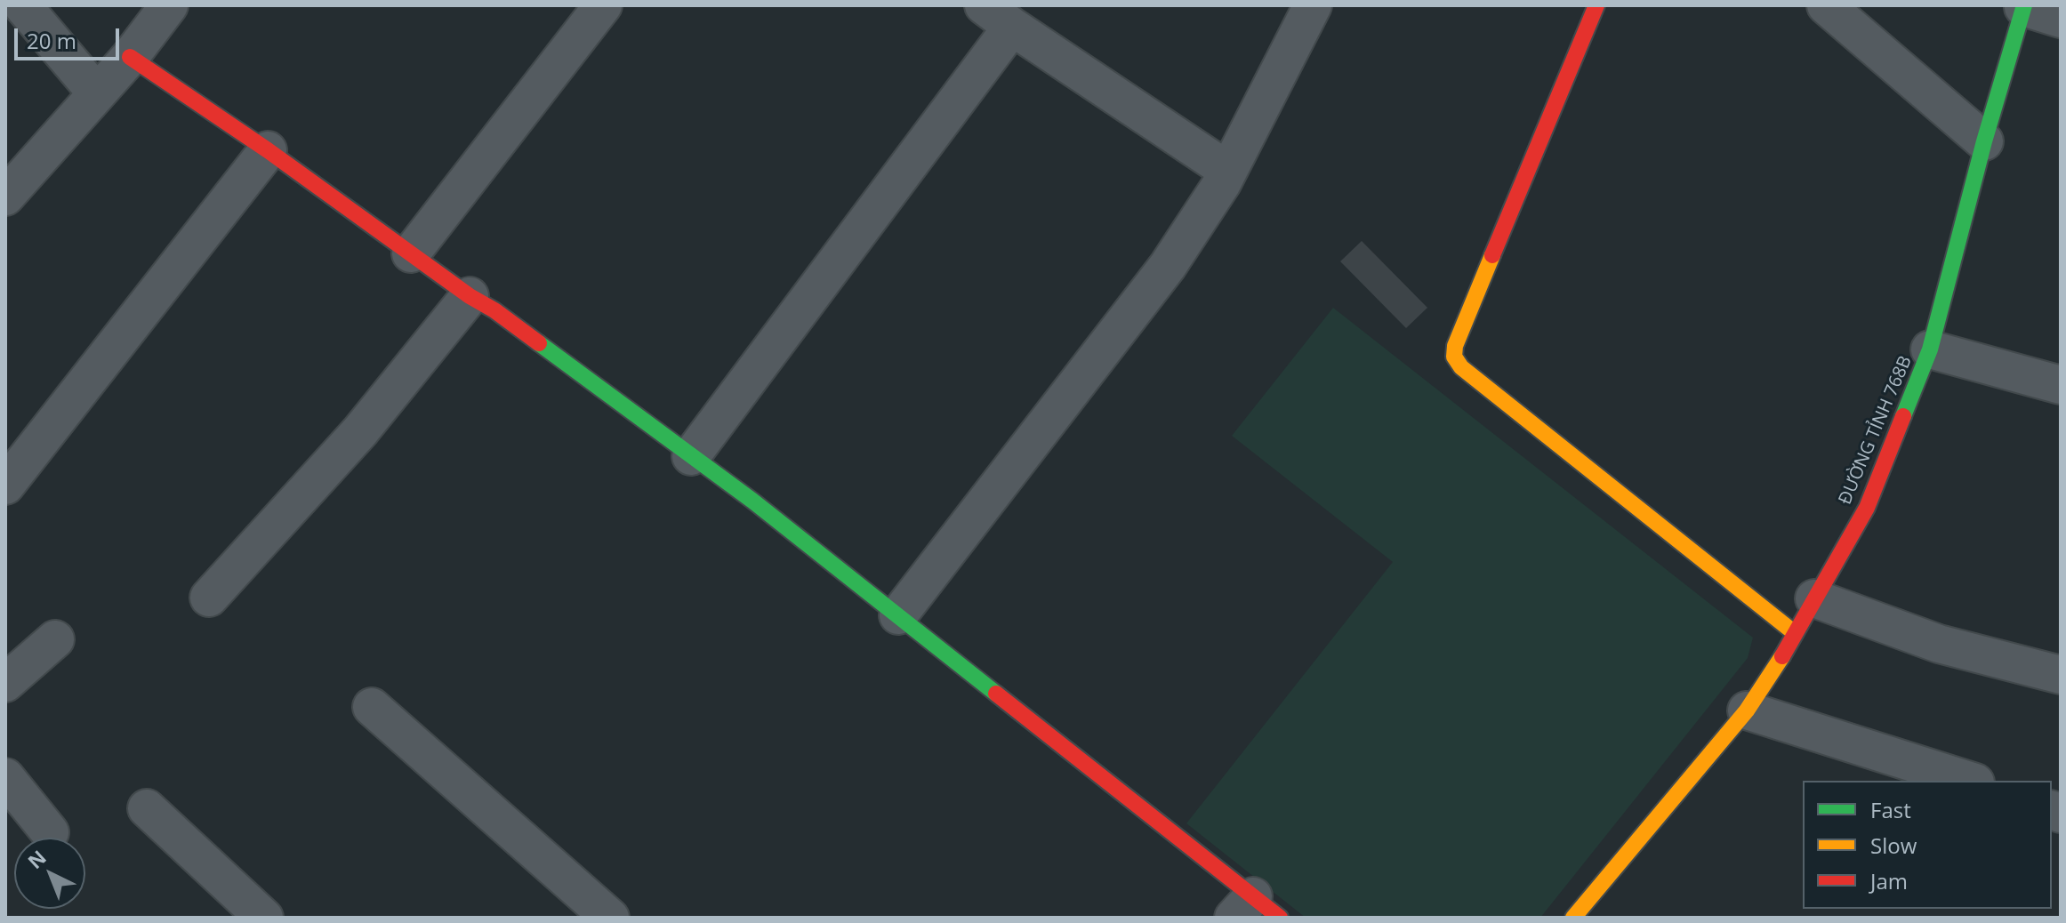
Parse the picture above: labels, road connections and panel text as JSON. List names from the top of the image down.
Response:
{
  "streets": {
    "street": ["ĐƯỜNG TỈNH 768B"]
  },
  "legend": ["Fast", "Slow", "Jam"],
  "scale_bar": "20 m",
  "north": "top left"
}
